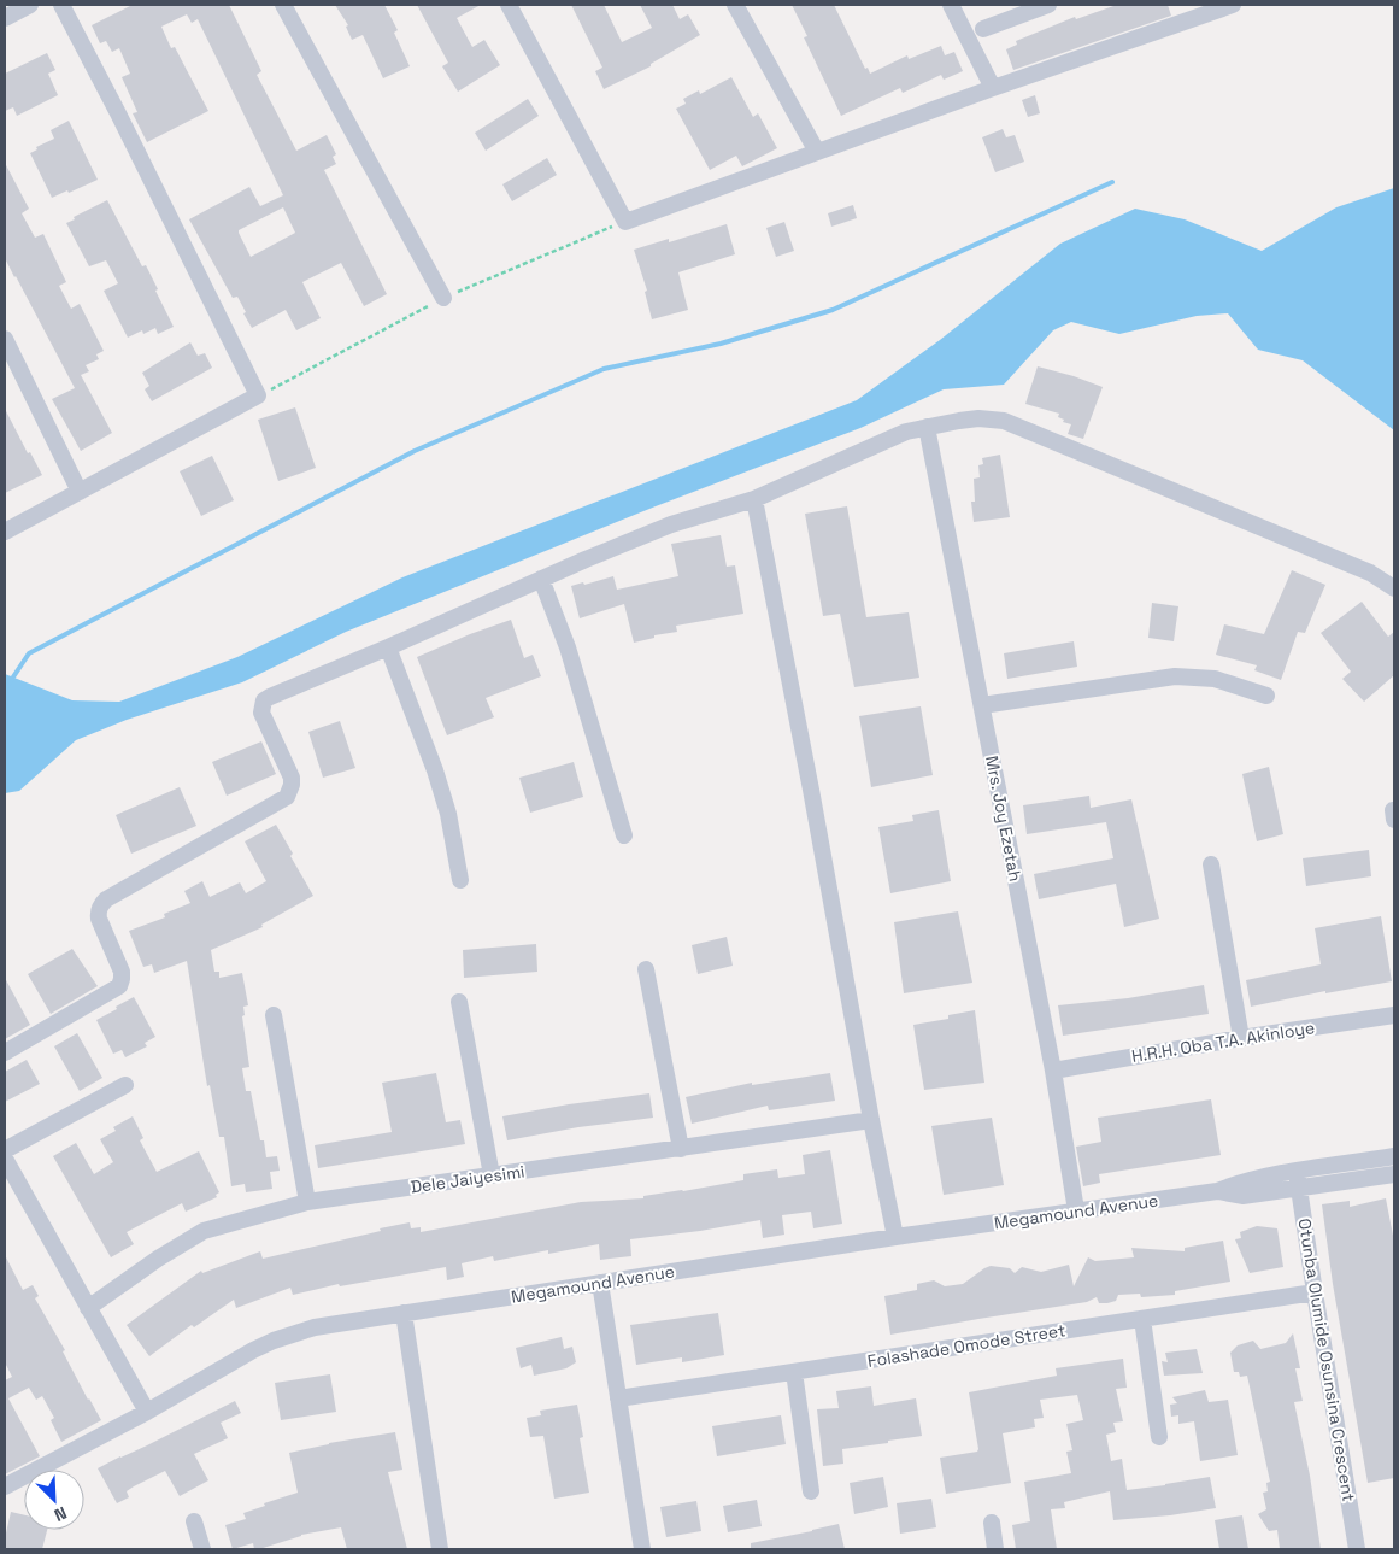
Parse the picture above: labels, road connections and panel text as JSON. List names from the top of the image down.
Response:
{
  "streets": {
    "street": [
      "Mrs. Joy Ezetah",
      "H.R.H. Oba T.A. Akinloye",
      "Dele Jaiyesimi",
      "Megamound Avenue",
      "Folashade Omode Street",
      "Otunba Olumide Osunsina Crescent"
    ]
  },
  "crossings": [
    ["Mrs. Joy Ezetah", "H.R.H. Oba T.A. Akinloye"],
    ["Mrs. Joy Ezetah", "Megamound Avenue"],
    ["Megamound Avenue", "Otunba Olumide Osunsina Crescent"],
    ["Folashade Omode Street", "Otunba Olumide Osunsina Crescent"]
  ],
  "north": "bottom right"
}
